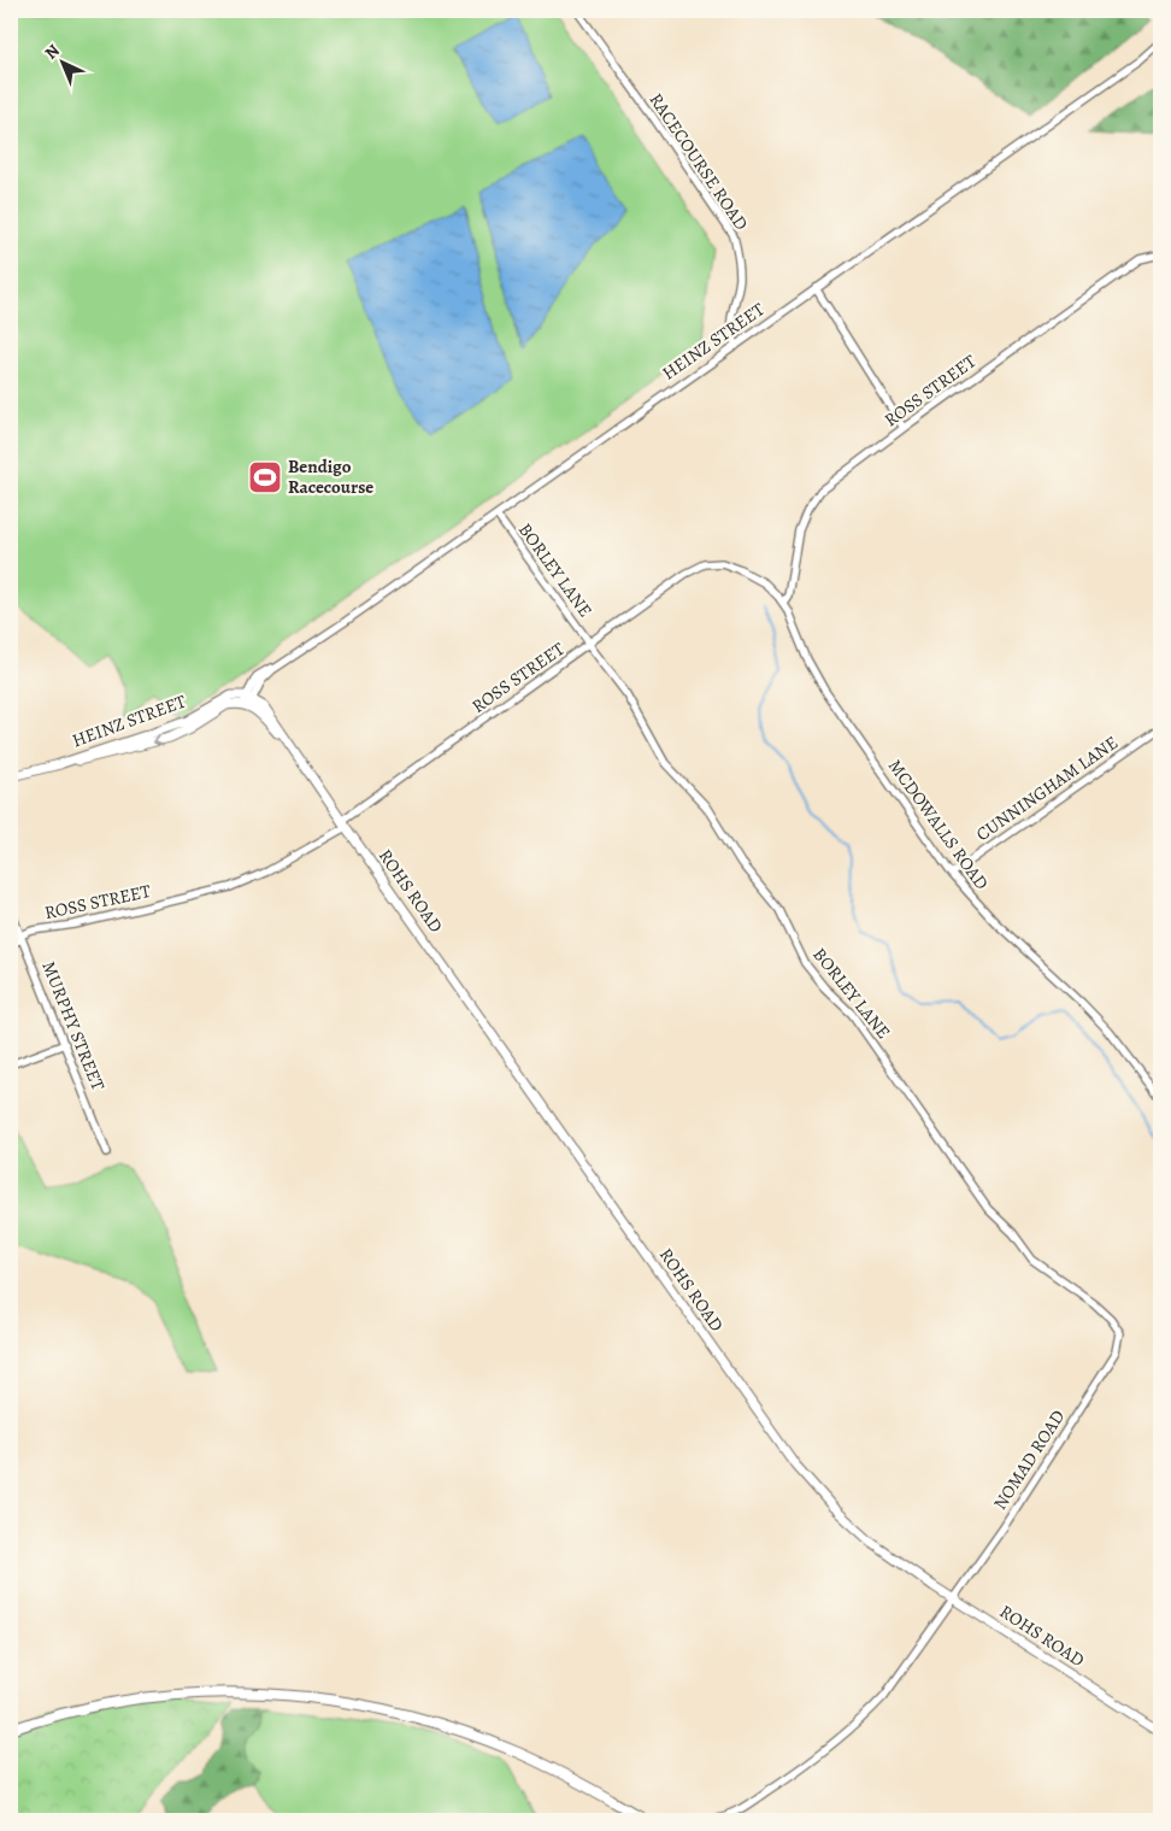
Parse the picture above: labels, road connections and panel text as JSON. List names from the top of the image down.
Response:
{
  "streets": {
    "street": [
      "RACECOURSE ROAD",
      "HEINZ STREET",
      "ROSS STREET",
      "BORLEY LANE",
      "CUNNINGHAM LANE",
      "MCDOWALLS ROAD",
      "ROHS ROAD",
      "MURPHY STREET",
      "NOMAD ROAD"
    ]
  },
  "crossings": [
    ["RACECOURSE ROAD", "HEINZ STREET"],
    ["HEINZ STREET", "BORLEY LANE"],
    ["HEINZ STREET", "ROHS ROAD"],
    ["ROSS STREET", "BORLEY LANE"],
    ["ROSS STREET", "MCDOWALLS ROAD"],
    ["ROSS STREET", "ROHS ROAD"],
    ["ROSS STREET", "MURPHY STREET"],
    ["BORLEY LANE", "NOMAD ROAD"],
    ["CUNNINGHAM LANE", "MCDOWALLS ROAD"],
    ["ROHS ROAD", "NOMAD ROAD"]
  ],
  "places": {
    "sports": ["Bendigo Racecourse"]
  },
  "north": "top left"
}
